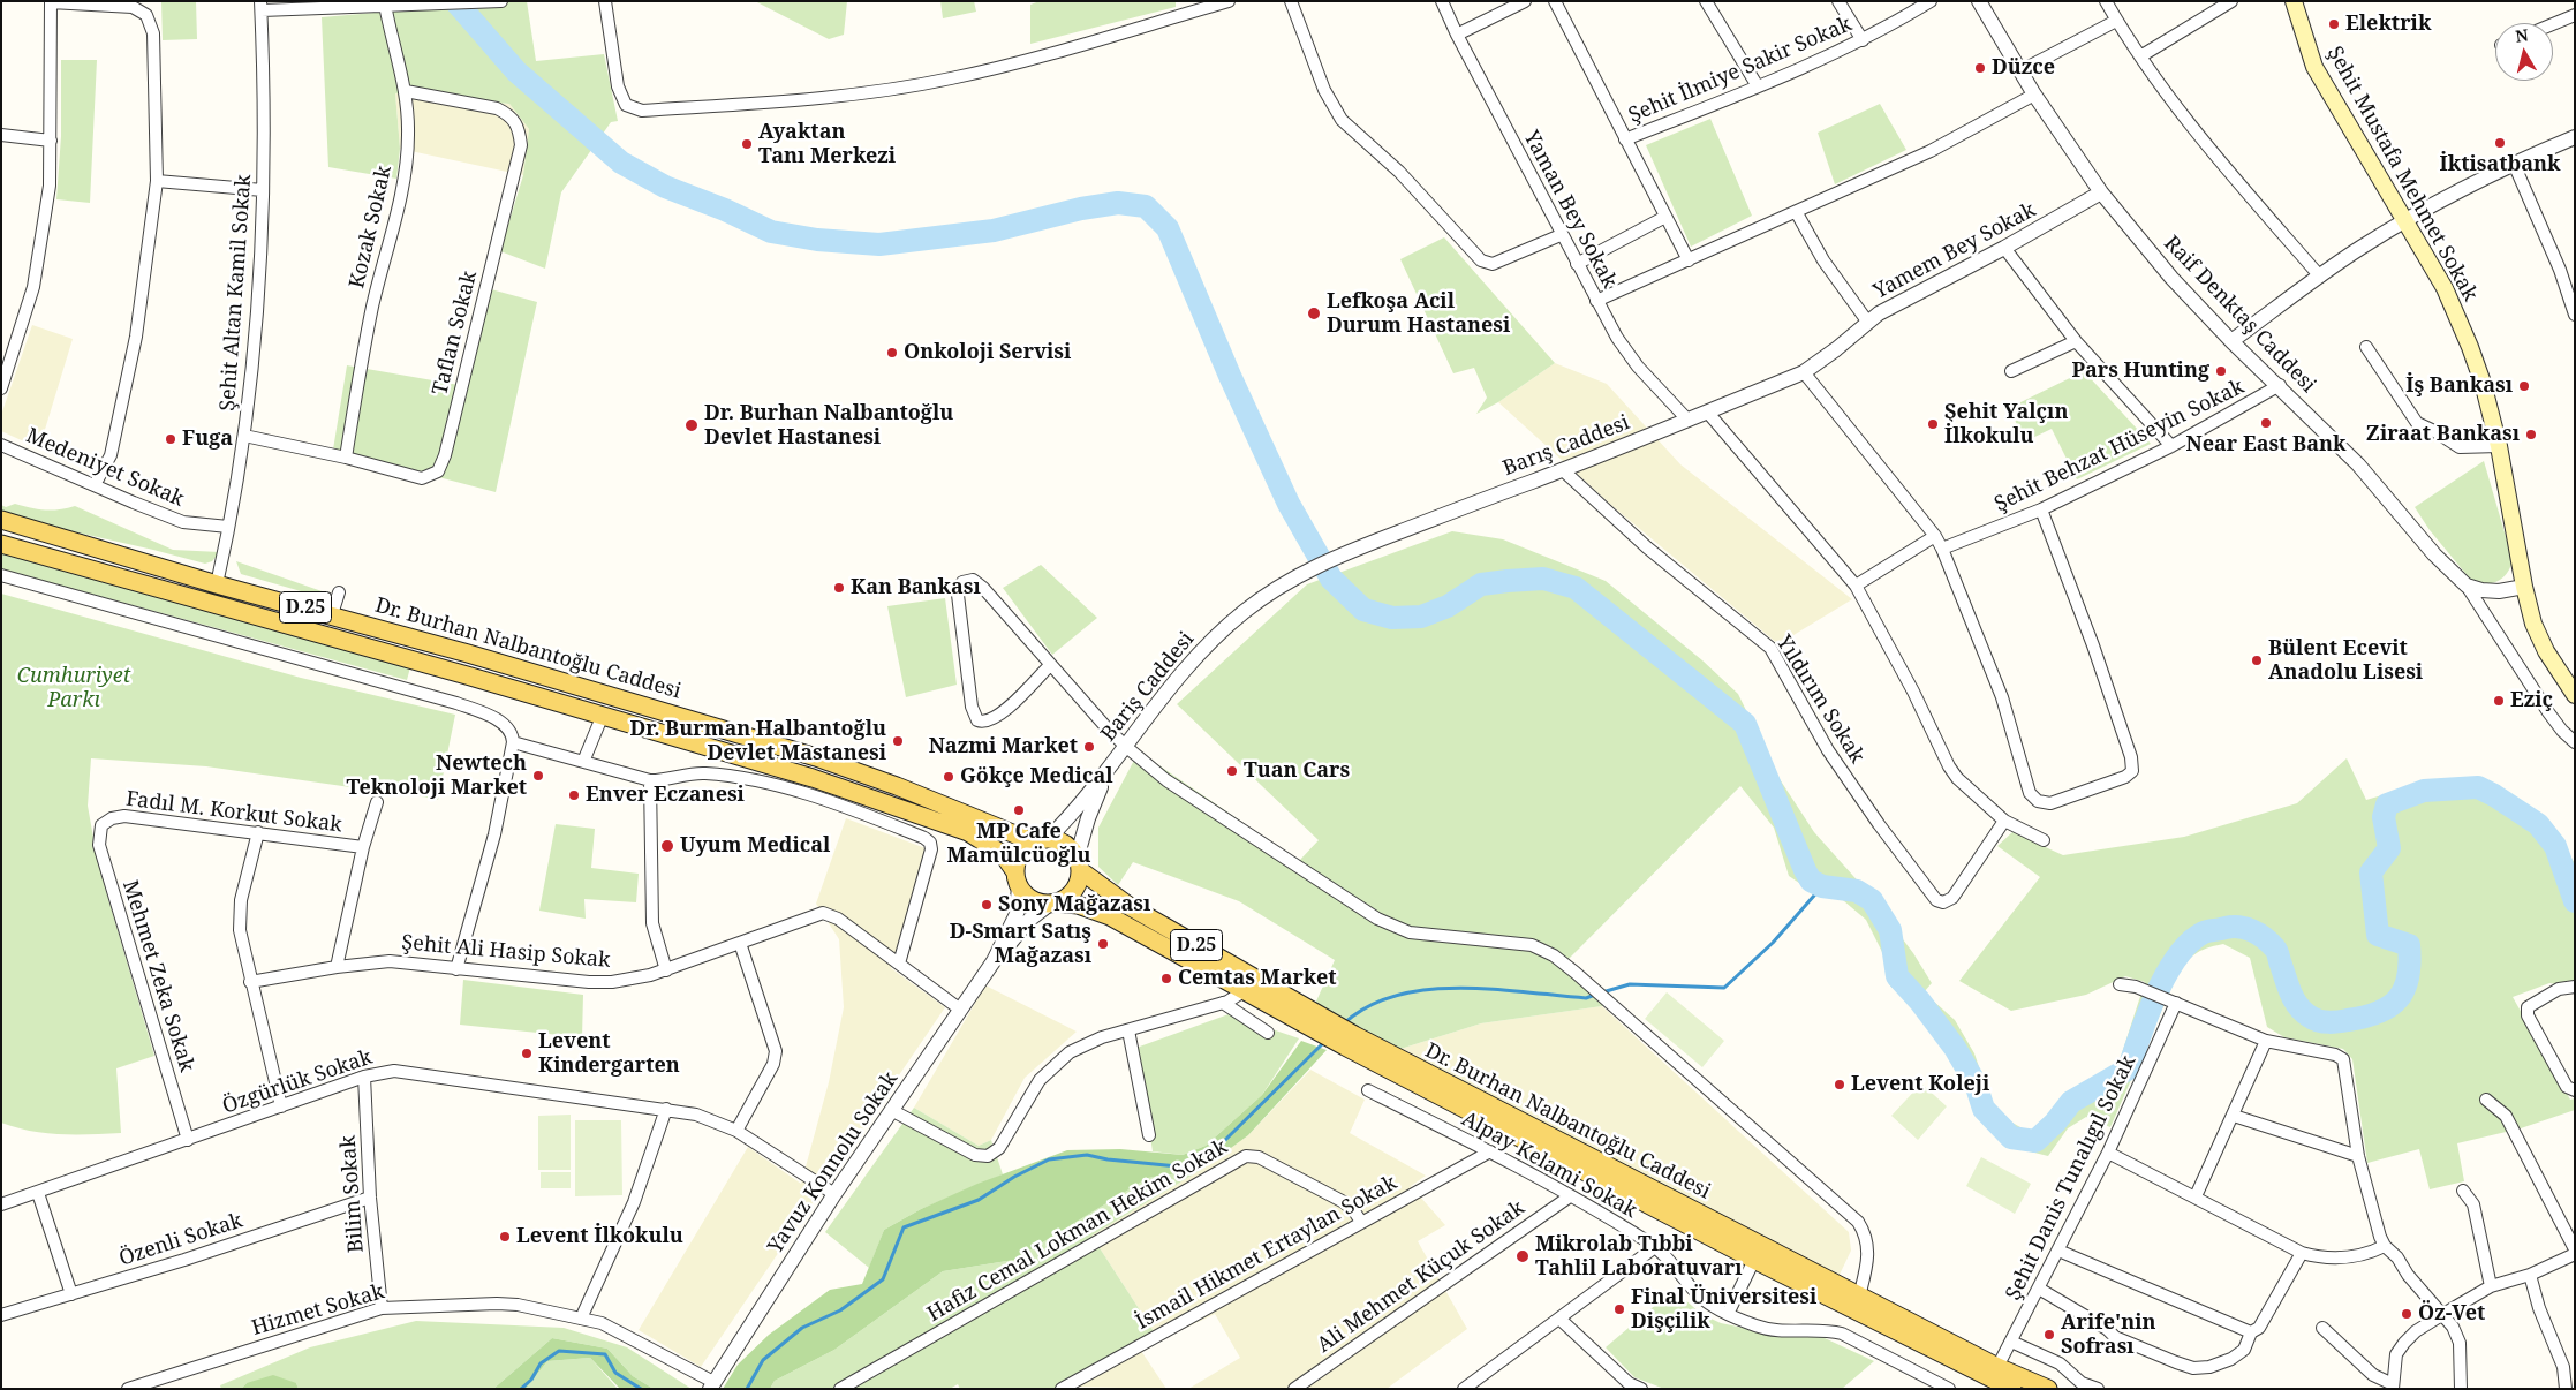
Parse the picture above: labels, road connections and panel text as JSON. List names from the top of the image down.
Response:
{
  "streets": {
    "main road": ["Şehit Mustafa Mehmet Sokak", "D.25", "Dr. Burhan Nalbantoğlu Caddesi"],
    "street": [
      "Şehit İlmiye Sakir Sokak",
      "Yaman Bey Sokak",
      "Kozak Sokak",
      "Yamem Bey Sokak",
      "Şehit Altan Kamil Sokak",
      "Raif Denktaş Caddesi",
      "Taflan Sokak",
      "Barış Caddesi",
      "Şehit Behzat Hüseyin Sokak",
      "Medeniyet Sokak",
      "Bariş Caddesi",
      "Yıldırım Sokak",
      "Fadıl M. Korkut Sokak",
      "Şehit Ali Hasip Sokak",
      "Mehmet Zeka Sokak",
      "Özgürlük Sokak",
      "Yavuz Konnolu Sokak",
      "Alpay Kelami Sokak",
      "Şehit Danis Tunalıgıl Sokak",
      "Bilim Sokak",
      "Hafiz Cemal Lokman Hekim Sokak",
      "Özenli Sokak",
      "İsmail Hikmet Ertaylan Sokak",
      "Ali Mehmet Küçuk Sokak",
      "Hizmet Sokak"
    ]
  },
  "crossings": [
    ["Yaman Bey Sokak", "Barış Caddesi"],
    ["Kozak Sokak", "Taflan Sokak"],
    ["Yamem Bey Sokak", "Raif Denktaş Caddesi"],
    ["Yamem Bey Sokak", "Barış Caddesi"],
    ["Şehit Altan Kamil Sokak", "Taflan Sokak"],
    ["Şehit Altan Kamil Sokak", "Medeniyet Sokak"],
    ["Şehit Altan Kamil Sokak", "Dr. Burhan Nalbantoğlu Caddesi"],
    ["Raif Denktaş Caddesi", "Şehit Behzat Hüseyin Sokak"],
    ["Barış Caddesi", "Bariş Caddesi"],
    ["Barış Caddesi", "Yıldırım Sokak"],
    ["D.25", "Dr. Burhan Nalbantoğlu Caddesi"],
    ["D.25", "Bariş Caddesi"],
    ["D.25", "Yavuz Konnolu Sokak"],
    ["Dr. Burhan Nalbantoğlu Caddesi", "Bariş Caddesi"],
    ["Dr. Burhan Nalbantoğlu Caddesi", "Yavuz Konnolu Sokak"],
    ["Dr. Burhan Nalbantoğlu Caddesi", "Şehit Danis Tunalıgıl Sokak"],
    ["Bariş Caddesi", "Yavuz Konnolu Sokak"],
    ["Fadıl M. Korkut Sokak", "Mehmet Zeka Sokak"],
    ["Şehit Ali Hasip Sokak", "Yavuz Konnolu Sokak"],
    ["Mehmet Zeka Sokak", "Özgürlük Sokak"],
    ["Özgürlük Sokak", "Yavuz Konnolu Sokak"],
    ["Özgürlük Sokak", "Bilim Sokak"],
    ["Yavuz Konnolu Sokak", "Hizmet Sokak"],
    ["Alpay Kelami Sokak", "İsmail Hikmet Ertaylan Sokak"],
    ["Alpay Kelami Sokak", "Ali Mehmet Küçuk Sokak"],
    ["Bilim Sokak", "Özenli Sokak"],
    ["Bilim Sokak", "Hizmet Sokak"],
    ["Hafiz Cemal Lokman Hekim Sokak", "İsmail Hikmet Ertaylan Sokak"]
  ],
  "parks": ["Cumhuriyet Parkı"],
  "places": [
    "Elektrik",
    "Düzce",
    "İktisatbank",
    "Ayaktan Tanı Merkezi",
    "Lefkoşa Acil Durum Hastanesi",
    "Onkoloji Servisi",
    "Pars Hunting",
    "İş Bankası",
    "Near East Bank",
    "Şehit Yalçın İlkokulu",
    "Dr. Burhan Nalbantoğlu Devlet Hastanesi",
    "Ziraat Bankası",
    "Fuga",
    "Kan Bankası",
    "Bülent Ecevit Anadolu Lisesi",
    "Eziç",
    "Dr. Burman Halbantoğlu Devlet Mastanesi",
    "Nazmi Market",
    "Tuan Cars",
    "Newtech Teknoloji Market",
    "Gökçe Medical",
    "Enver Eczanesi",
    "MP Cafe Mamülcüoğlu",
    "Uyum Medical",
    "Sony Mağazası",
    "D-Smart Satış Mağazası",
    "Cemtas Market",
    "Levent Kindergarten",
    "Levent Koleji",
    "Levent İlkokulu",
    "Mikrolab Tıbbi Tahlil Laboratuvarı",
    "Final Üniversitesi Dişçilik",
    "Öz-Vet",
    "Arife'nin Sofrası"
  ],
  "north": "top"
}
